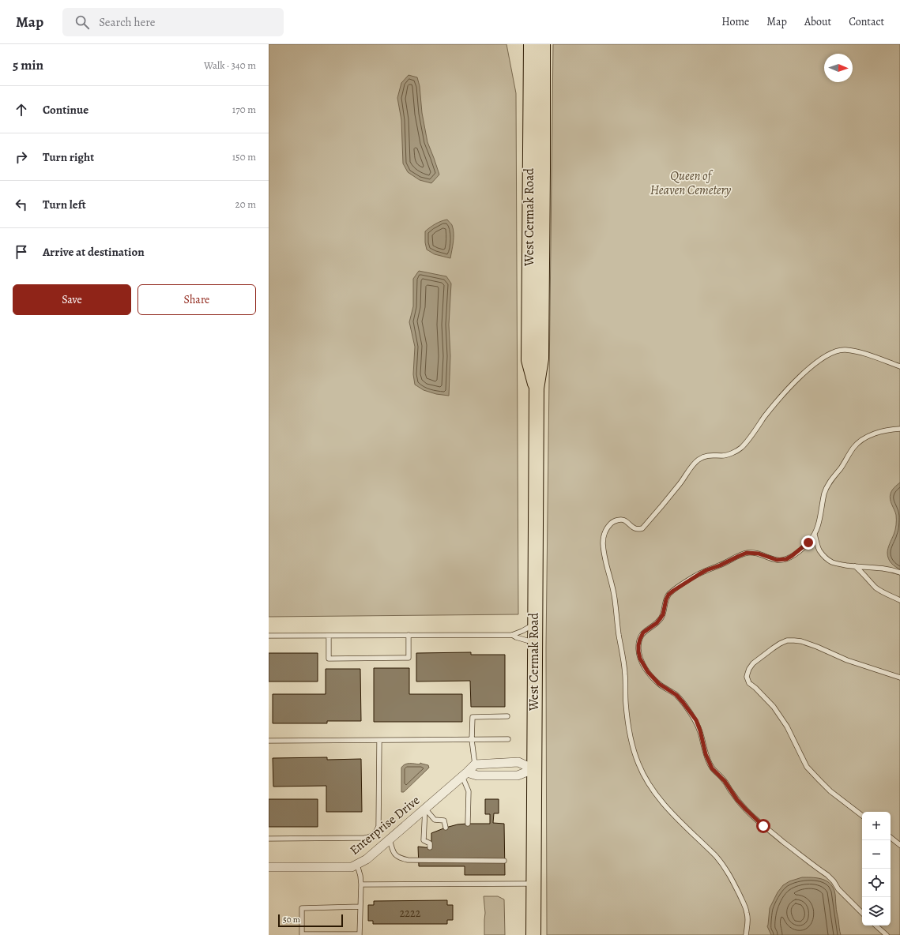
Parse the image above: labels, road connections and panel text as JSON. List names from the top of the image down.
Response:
{
  "streets": {
    "main road": ["West Cermak Road"],
    "street": ["Enterprise Drive"]
  },
  "parks": ["Queen of Heaven Cemetery"],
  "house_numbers": ["2222"],
  "scale_bar": "50 m",
  "north": "right",
  "page": {
    "header": "Map",
    "search": "Search here",
    "nav": [
      "Home",
      "Map",
      "About",
      "Contact"
    ],
    "heading": ["5 min", "Walk · 340 m"],
    "list": [
      ["Continue", "170 m"],
      ["Turn right", "150 m"],
      ["Turn left", "20 m"],
      "Arrive at destination"
    ],
    "buttons": ["Save", "Share"],
    "map_buttons": ["+", "−"],
    "scale": "50 m"
  }
}
